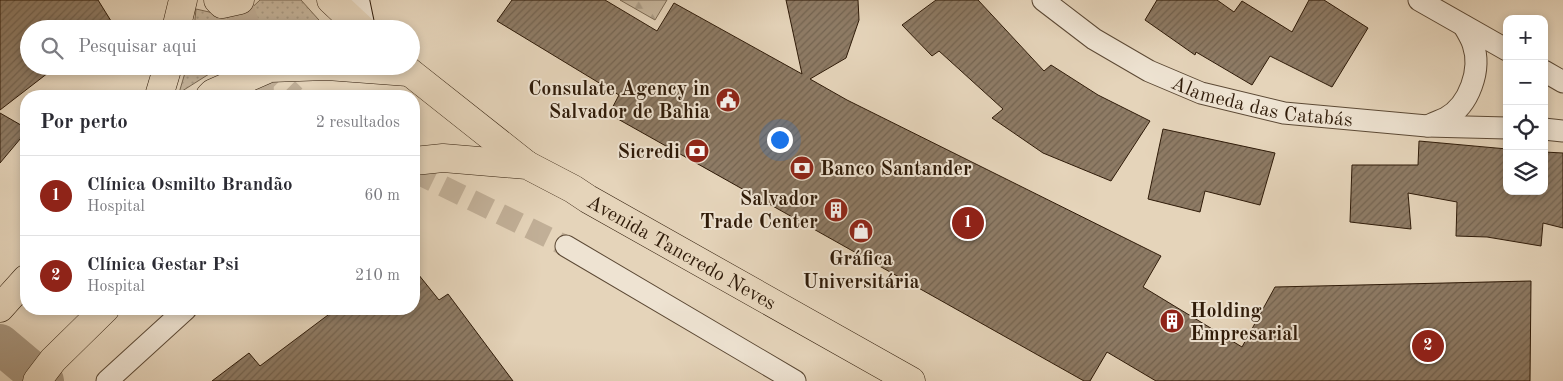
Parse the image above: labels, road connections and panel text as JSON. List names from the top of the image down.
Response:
{
  "streets": {
    "main road": ["Avenida Tancredo Neves"],
    "street": ["Alameda das Catabás"]
  },
  "places": {
    "public building": ["Consulate Agency in Salvador de Bahia"],
    "bank": ["Sicredi", "Banco Santander"],
    "building": ["Salvador Trade Center", "Holding Empresarial"],
    "shop": ["Gráfica Universitária"]
  },
  "page": {
    "map_buttons": ["+", "−"],
    "search": "Pesquisar aqui",
    "heading": ["Por perto", "2 resultados"],
    "list": [
      {
        "mark": "1",
        "name": "Clínica Osmilto Brandão",
        "note": "Hospital",
        "value": "60 m"
      },
      {
        "mark": "2",
        "name": "Clínica Gestar Psi",
        "note": "Hospital",
        "value": "210 m"
      }
    ],
    "pins": ["1", "2"]
  }
}
